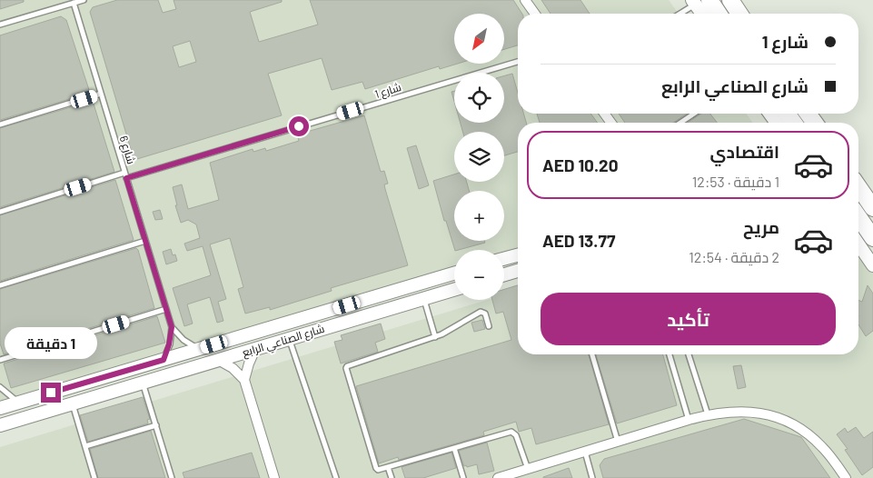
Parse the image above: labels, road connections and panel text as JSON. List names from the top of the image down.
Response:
{
  "streets": {
    "main road": ["شارع الصناعي الرابع"],
    "lane": ["شارع 1", "شارع 6"]
  },
  "crossings": [
    ["شارع 1", "شارع 6"],
    ["شارع 6", "شارع الصناعي الرابع"]
  ],
  "north": "bottom left",
  "page": {
    "map_buttons": ["+", "−"],
    "banner": ["شارع 1", "شارع الصناعي الرابع"],
    "list": [
      {
        "name": "اقتصادي",
        "note": "1 دقيقة · 12:53",
        "value": "AED 10.20"
      },
      {
        "name": "مريح",
        "note": "2 دقيقة · 12:54",
        "value": "AED 13.77"
      }
    ],
    "buttons": "تأكيد",
    "bubble": "1 دقيقة"
  }
}
